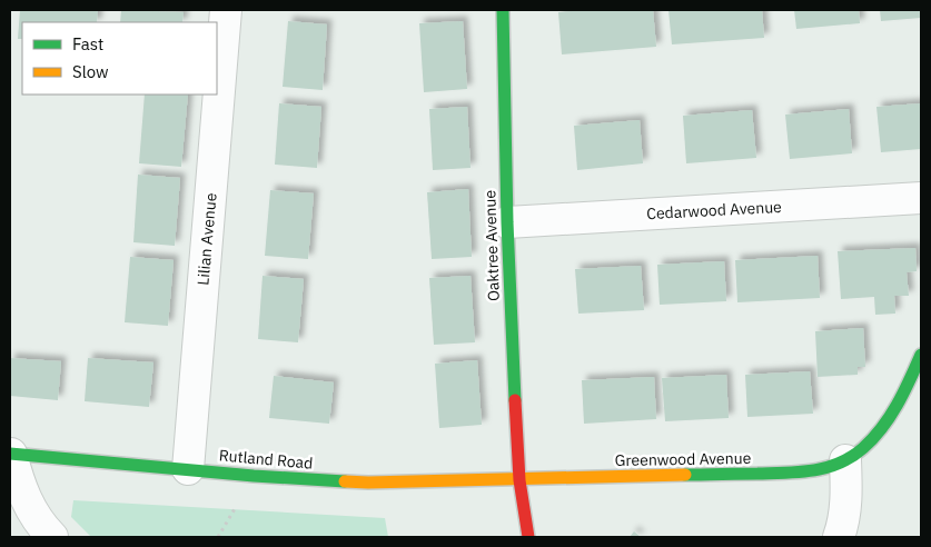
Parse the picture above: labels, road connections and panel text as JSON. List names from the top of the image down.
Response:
{
  "streets": {
    "street": [
      "Cedarwood Avenue",
      "Lilian Avenue",
      "Oaktree Avenue",
      "Rutland Road",
      "Greenwood Avenue"
    ]
  },
  "crossings": [
    ["Cedarwood Avenue", "Oaktree Avenue"],
    ["Lilian Avenue", "Rutland Road"],
    ["Oaktree Avenue", "Rutland Road"],
    ["Oaktree Avenue", "Greenwood Avenue"],
    ["Rutland Road", "Greenwood Avenue"]
  ],
  "legend": ["Fast", "Slow"]
}
